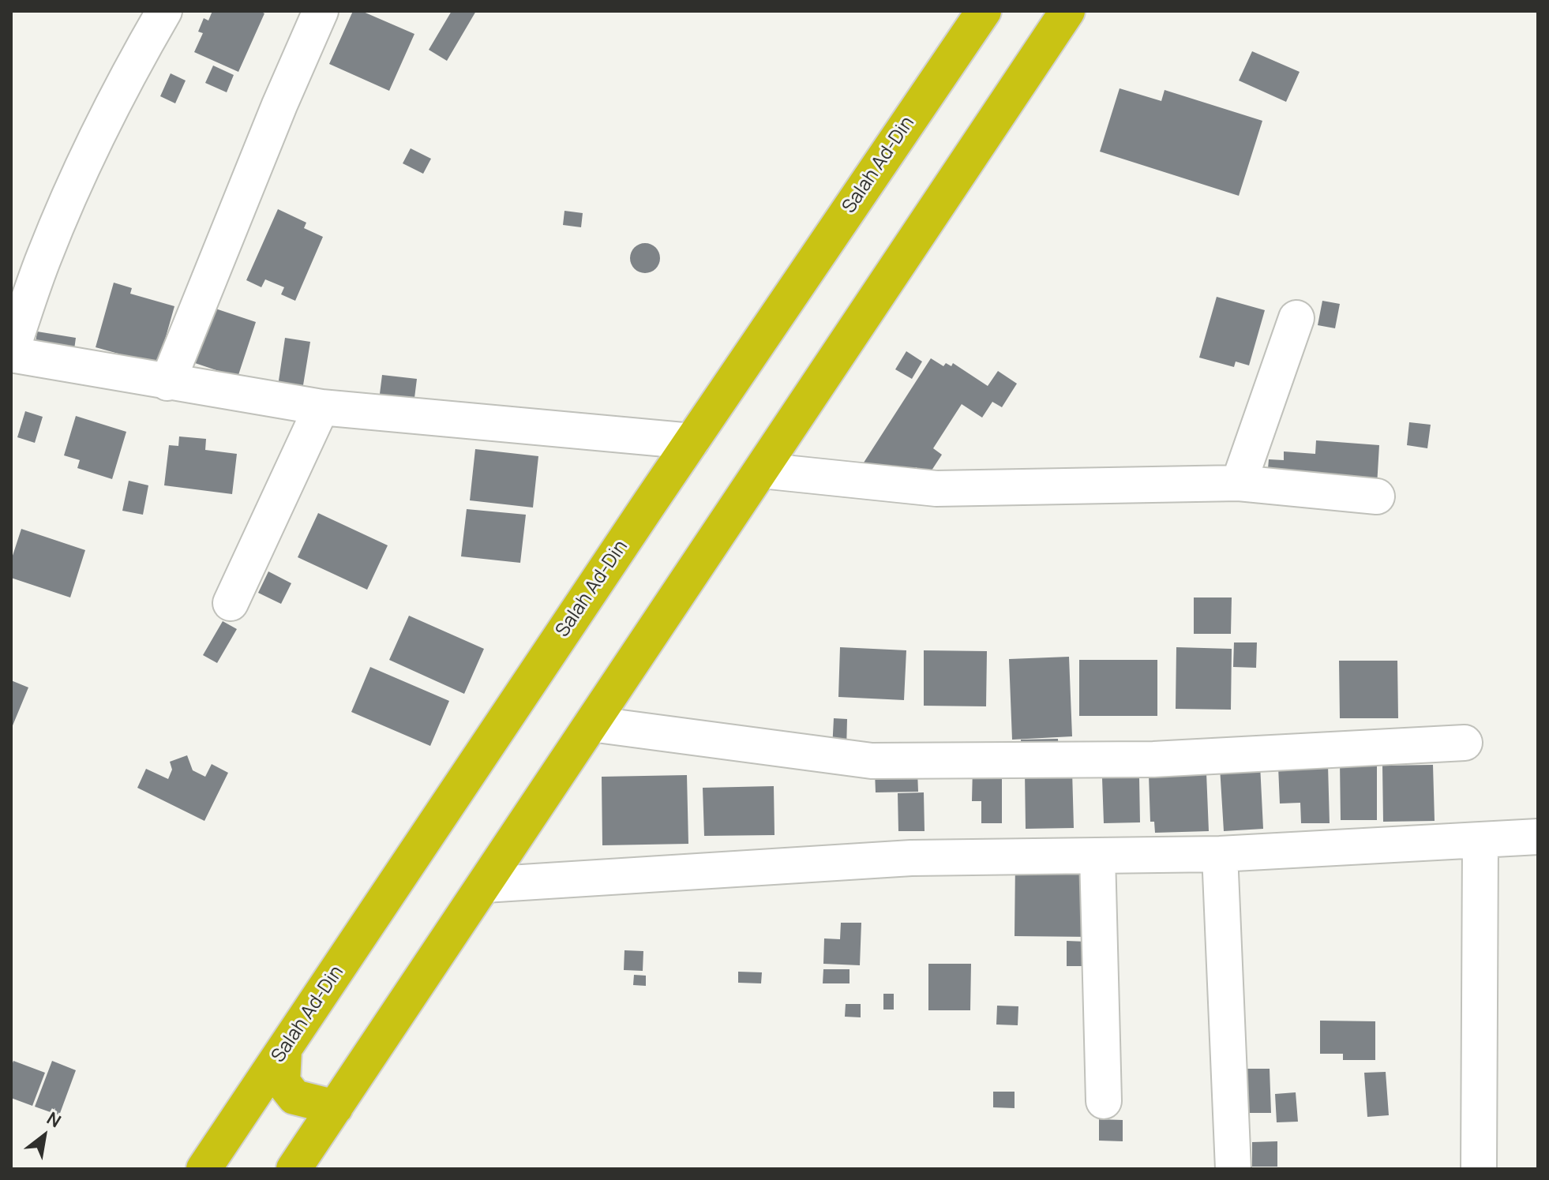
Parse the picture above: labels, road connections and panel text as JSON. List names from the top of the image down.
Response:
{
  "streets": {
    "highway": ["Salah Ad-Din"]
  },
  "north": "top right"
}
